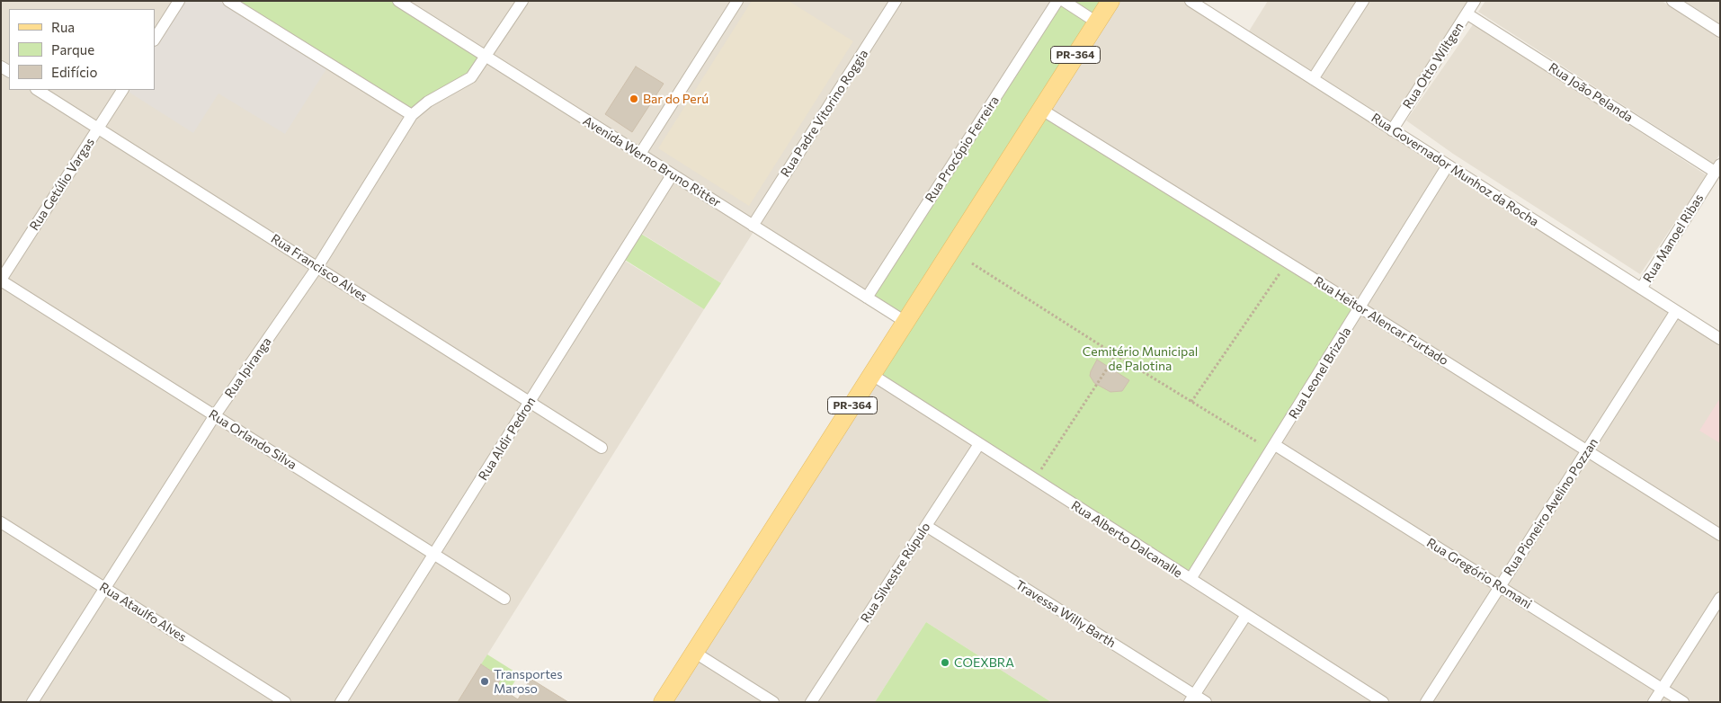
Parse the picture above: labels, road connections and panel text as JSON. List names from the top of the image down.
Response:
{
  "streets": {
    "main road": ["PR-364"],
    "street": [
      "Rua Otto Wiltgen",
      "Rua João Pelanda",
      "Rua Padre Vitorino Roggia",
      "Rua Procópio Ferreira",
      "Avenida Werno Bruno Ritter",
      "Rua Governador Munhoz da Rocha",
      "Rua Getúlio Vargas",
      "Rua Manoel Ribas",
      "Rua Francisco Alves",
      "Rua Heitor Alencar Furtado",
      "Rua Ipiranga",
      "Rua Leonel Brizola",
      "Rua Aldir Pedron",
      "Rua Orlando Silva",
      "Rua Pioneiro Avelino Pozzan",
      "Rua Alberto Dalcanalle",
      "Rua Silvestre Rúpulo",
      "Rua Gregório Romani",
      "Rua Ataulfo Alves",
      "Travessa Willy Barth"
    ]
  },
  "crossings": [
    ["PR-364", "Avenida Werno Bruno Ritter"],
    ["PR-364", "Rua Heitor Alencar Furtado"],
    ["PR-364", "Rua Alberto Dalcanalle"],
    ["Rua Otto Wiltgen", "Rua João Pelanda"],
    ["Rua Otto Wiltgen", "Rua Governador Munhoz da Rocha"],
    ["Rua João Pelanda", "Rua Manoel Ribas"],
    ["Rua Padre Vitorino Roggia", "Avenida Werno Bruno Ritter"],
    ["Rua Procópio Ferreira", "Avenida Werno Bruno Ritter"],
    ["Avenida Werno Bruno Ritter", "Rua Ipiranga"],
    ["Avenida Werno Bruno Ritter", "Rua Aldir Pedron"],
    ["Rua Governador Munhoz da Rocha", "Rua Manoel Ribas"],
    ["Rua Governador Munhoz da Rocha", "Rua Leonel Brizola"],
    ["Rua Governador Munhoz da Rocha", "Rua Pioneiro Avelino Pozzan"],
    ["Rua Getúlio Vargas", "Rua Francisco Alves"],
    ["Rua Getúlio Vargas", "Rua Orlando Silva"],
    ["Rua Francisco Alves", "Rua Ipiranga"],
    ["Rua Francisco Alves", "Rua Aldir Pedron"],
    ["Rua Heitor Alencar Furtado", "Rua Leonel Brizola"],
    ["Rua Heitor Alencar Furtado", "Rua Pioneiro Avelino Pozzan"],
    ["Rua Ipiranga", "Rua Orlando Silva"],
    ["Rua Ipiranga", "Rua Ataulfo Alves"],
    ["Rua Leonel Brizola", "Rua Alberto Dalcanalle"],
    ["Rua Leonel Brizola", "Rua Gregório Romani"],
    ["Rua Aldir Pedron", "Rua Orlando Silva"],
    ["Rua Pioneiro Avelino Pozzan", "Rua Gregório Romani"],
    ["Rua Alberto Dalcanalle", "Rua Silvestre Rúpulo"],
    ["Rua Silvestre Rúpulo", "Travessa Willy Barth"]
  ],
  "parks": ["Cemitério Municipal de Palotina"],
  "places": ["Bar do Perú", "COEXBRA", "Transportes Maroso"],
  "legend": ["Rua", "Parque", "Edifício"]
}
